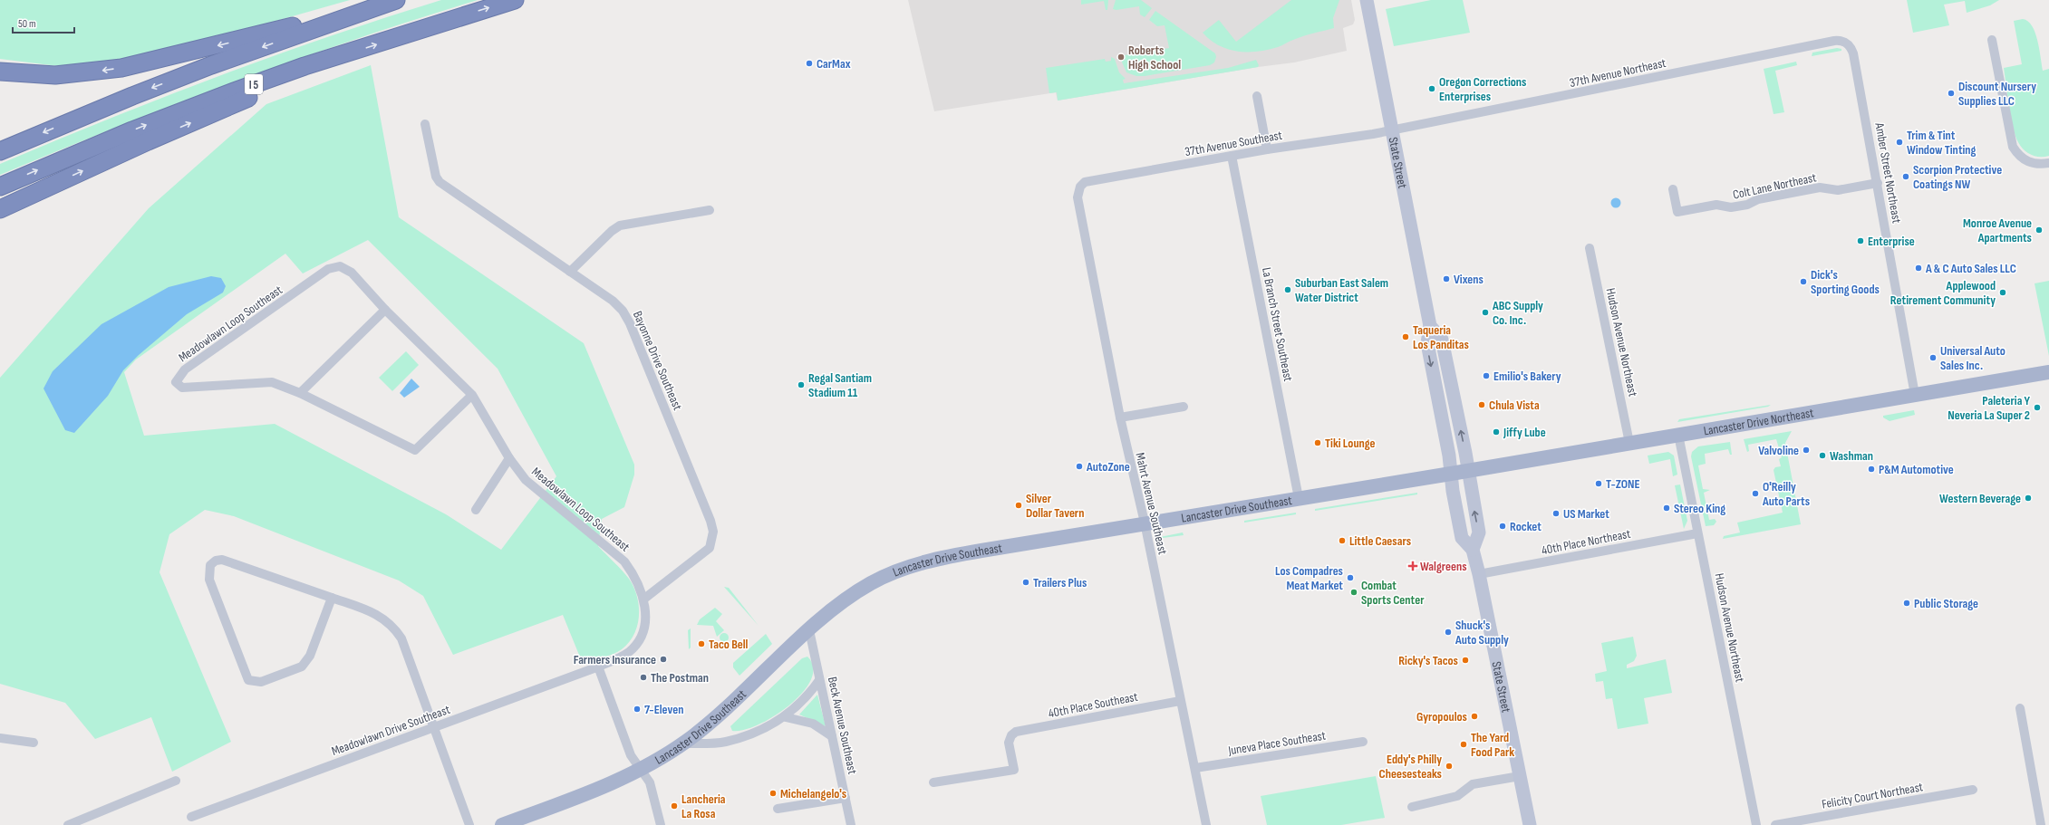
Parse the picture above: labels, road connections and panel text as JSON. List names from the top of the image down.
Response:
{
  "streets": {
    "highway": ["I 5"],
    "main road": ["State Street", "Lancaster Drive Northeast", "Lancaster Drive Southeast"],
    "street": [
      "37th Avenue Northeast",
      "37th Avenue Southeast",
      "Amber Street Northeast",
      "Colt Lane Northeast",
      "Meadowlawn Loop Southeast",
      "La Branch Street Southeast",
      "Hudson Avenue Northeast",
      "Bayonne Drive Southeast",
      "Mahrt Avenue Southeast",
      "40th Place Northeast",
      "40th Place Southeast",
      "Beck Avenue Southeast",
      "Meadowlawn Drive Southeast",
      "Juneva Place Southeast",
      "Felicity Court Northeast"
    ]
  },
  "crossings": [
    ["37th Avenue Northeast", "37th Avenue Southeast"],
    ["37th Avenue Northeast", "State Street"],
    ["37th Avenue Northeast", "Amber Street Northeast"],
    ["37th Avenue Southeast", "State Street"],
    ["37th Avenue Southeast", "La Branch Street Southeast"],
    ["37th Avenue Southeast", "Mahrt Avenue Southeast"],
    ["State Street", "Lancaster Drive Northeast"],
    ["State Street", "Lancaster Drive Southeast"],
    ["State Street", "40th Place Northeast"],
    ["Amber Street Northeast", "Colt Lane Northeast"],
    ["Amber Street Northeast", "Lancaster Drive Northeast"],
    ["Meadowlawn Loop Southeast", "Bayonne Drive Southeast"],
    ["Meadowlawn Loop Southeast", "Meadowlawn Drive Southeast"],
    ["La Branch Street Southeast", "Lancaster Drive Southeast"],
    ["Hudson Avenue Northeast", "Lancaster Drive Northeast"],
    ["Hudson Avenue Northeast", "40th Place Northeast"],
    ["Bayonne Drive Southeast", "Meadowlawn Drive Southeast"],
    ["Lancaster Drive Northeast", "Lancaster Drive Southeast"],
    ["Mahrt Avenue Southeast", "Lancaster Drive Southeast"],
    ["Mahrt Avenue Southeast", "40th Place Southeast"],
    ["Mahrt Avenue Southeast", "Juneva Place Southeast"],
    ["Lancaster Drive Southeast", "Beck Avenue Southeast"]
  ],
  "places": {
    "other": [
      "Roberts High School",
      "CarMax",
      "Oregon Corrections Enterprises",
      "Discount Nursery Supplies LLC",
      "Trim & Tint Window Tinting",
      "Scorpion Protective Coatings NW",
      "Monroe Avenue Apartments",
      "Enterprise",
      "A & C Auto Sales LLC",
      "Vixens",
      "Dick's Sporting Goods",
      "Suburban East Salem Water District",
      "Applewood Retirement Community",
      "ABC Supply Co. Inc.",
      "Taqueria Los Panditas",
      "Universal Auto Sales Inc.",
      "Emilio's Bakery",
      "Regal Santiam Stadium 11",
      "Chula Vista",
      "Paleteria Y Neveria La Super 2",
      "Jiffy Lube",
      "Tiki Lounge",
      "Valvoline",
      "Washman",
      "AutoZone",
      "P&M Automotive",
      "T-ZONE",
      "O'Reilly Auto Parts",
      "Western Beverage",
      "Silver Dollar Tavern",
      "Stereo King",
      "US Market",
      "Rocket",
      "Little Caesars",
      "Los Compadres Meat Market",
      "Trailers Plus",
      "Combat Sports Center",
      "Public Storage",
      "Shuck's Auto Supply",
      "Taco Bell",
      "Farmers Insurance",
      "Ricky's Tacos",
      "The Postman",
      "7-Eleven",
      "Gyropoulos",
      "The Yard Food Park",
      "Eddy's Philly Cheesesteaks",
      "Michelangelo's",
      "Lancheria La Rosa"
    ],
    "health": ["Walgreens"]
  },
  "scale_bar": "50 m"
}
